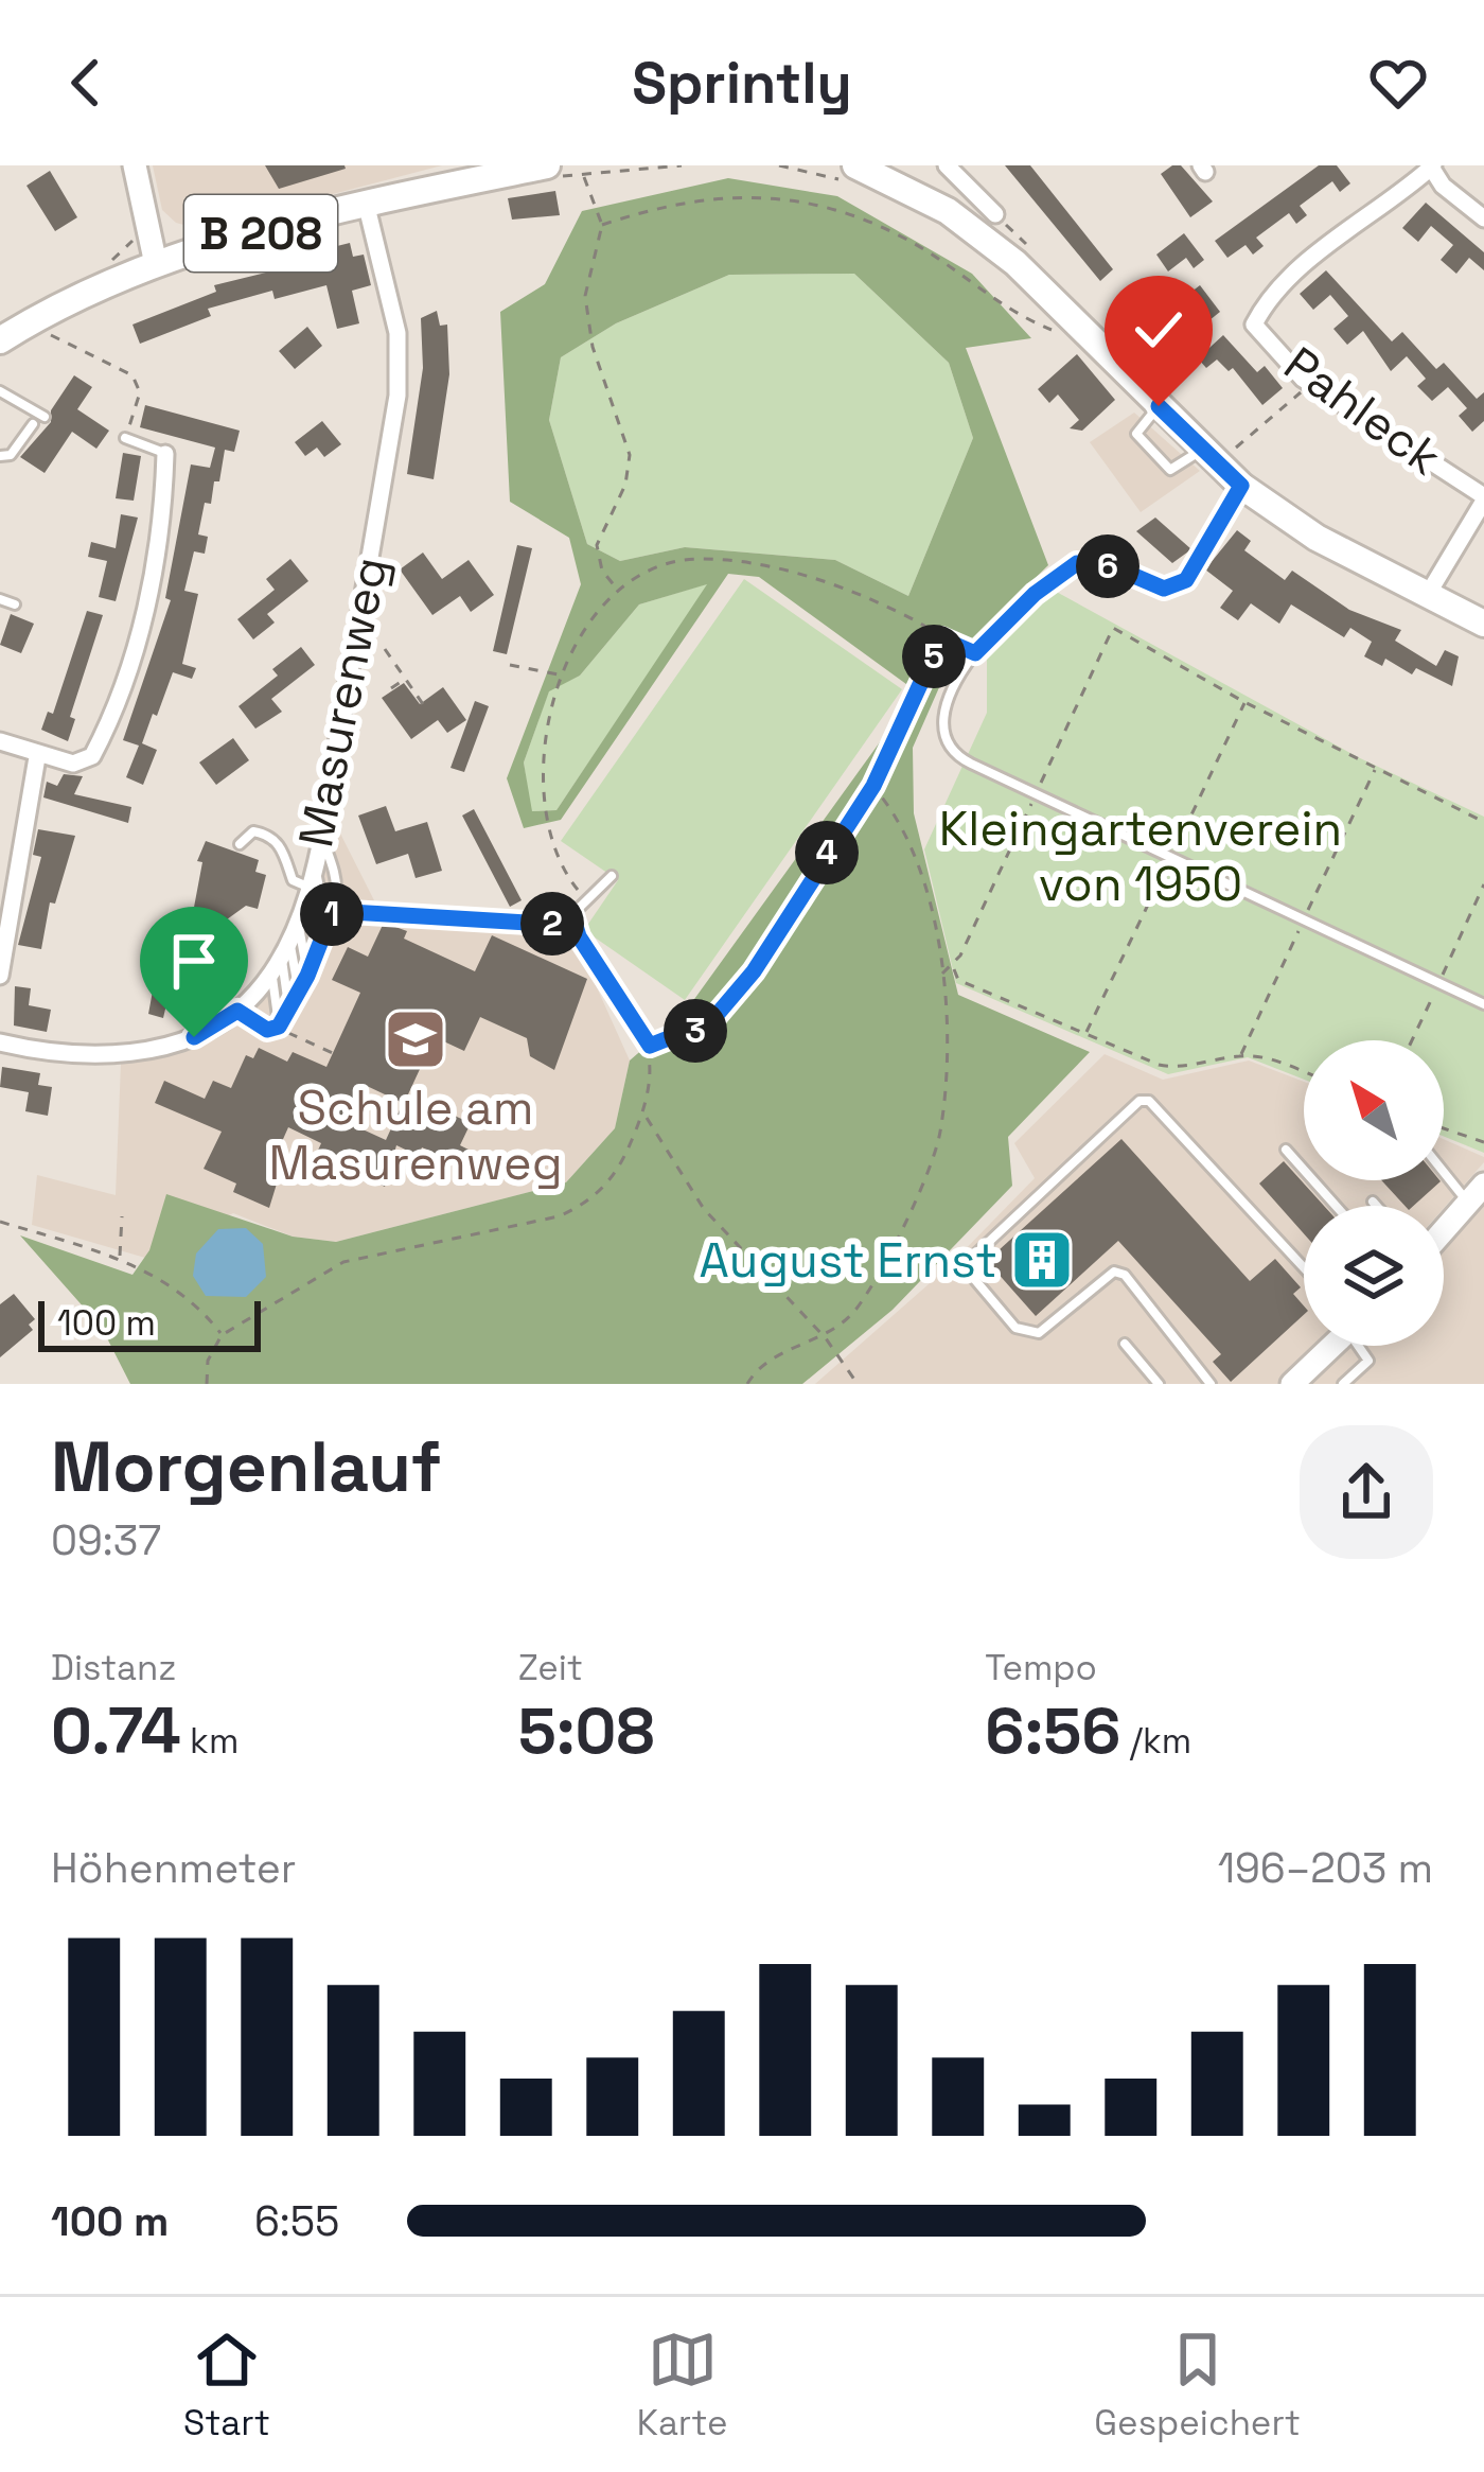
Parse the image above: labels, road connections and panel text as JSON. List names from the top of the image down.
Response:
{
  "streets": {
    "main road": ["B 208"],
    "street": ["Pahleck", "Masurenweg"]
  },
  "crossings": [
    ["B 208", "Masurenweg"]
  ],
  "parks": ["Kleingartenverein von 1950"],
  "places": {
    "school or university": ["Schule am Masurenweg"],
    "building": ["August Ernst"]
  },
  "scale_bar": "100 m",
  "north": "top left",
  "page": {
    "header": "Sprintly",
    "pins": [
      "6",
      "5",
      "4",
      "1",
      "2",
      "3"
    ],
    "scale": "100 m",
    "heading": ["Morgenlauf", "09:37"],
    "stats": [
      ["Distanz", "0.74 km"],
      ["Zeit", "5:08"],
      ["Tempo", "6:56 /km"]
    ],
    "chart": ["Höhenmeter", "196–203 m"],
    "list": [
      {
        "name": "100 m",
        "note": "6:55"
      }
    ],
    "tabs": ["Start", "Karte", "Gespeichert"]
  }
}
